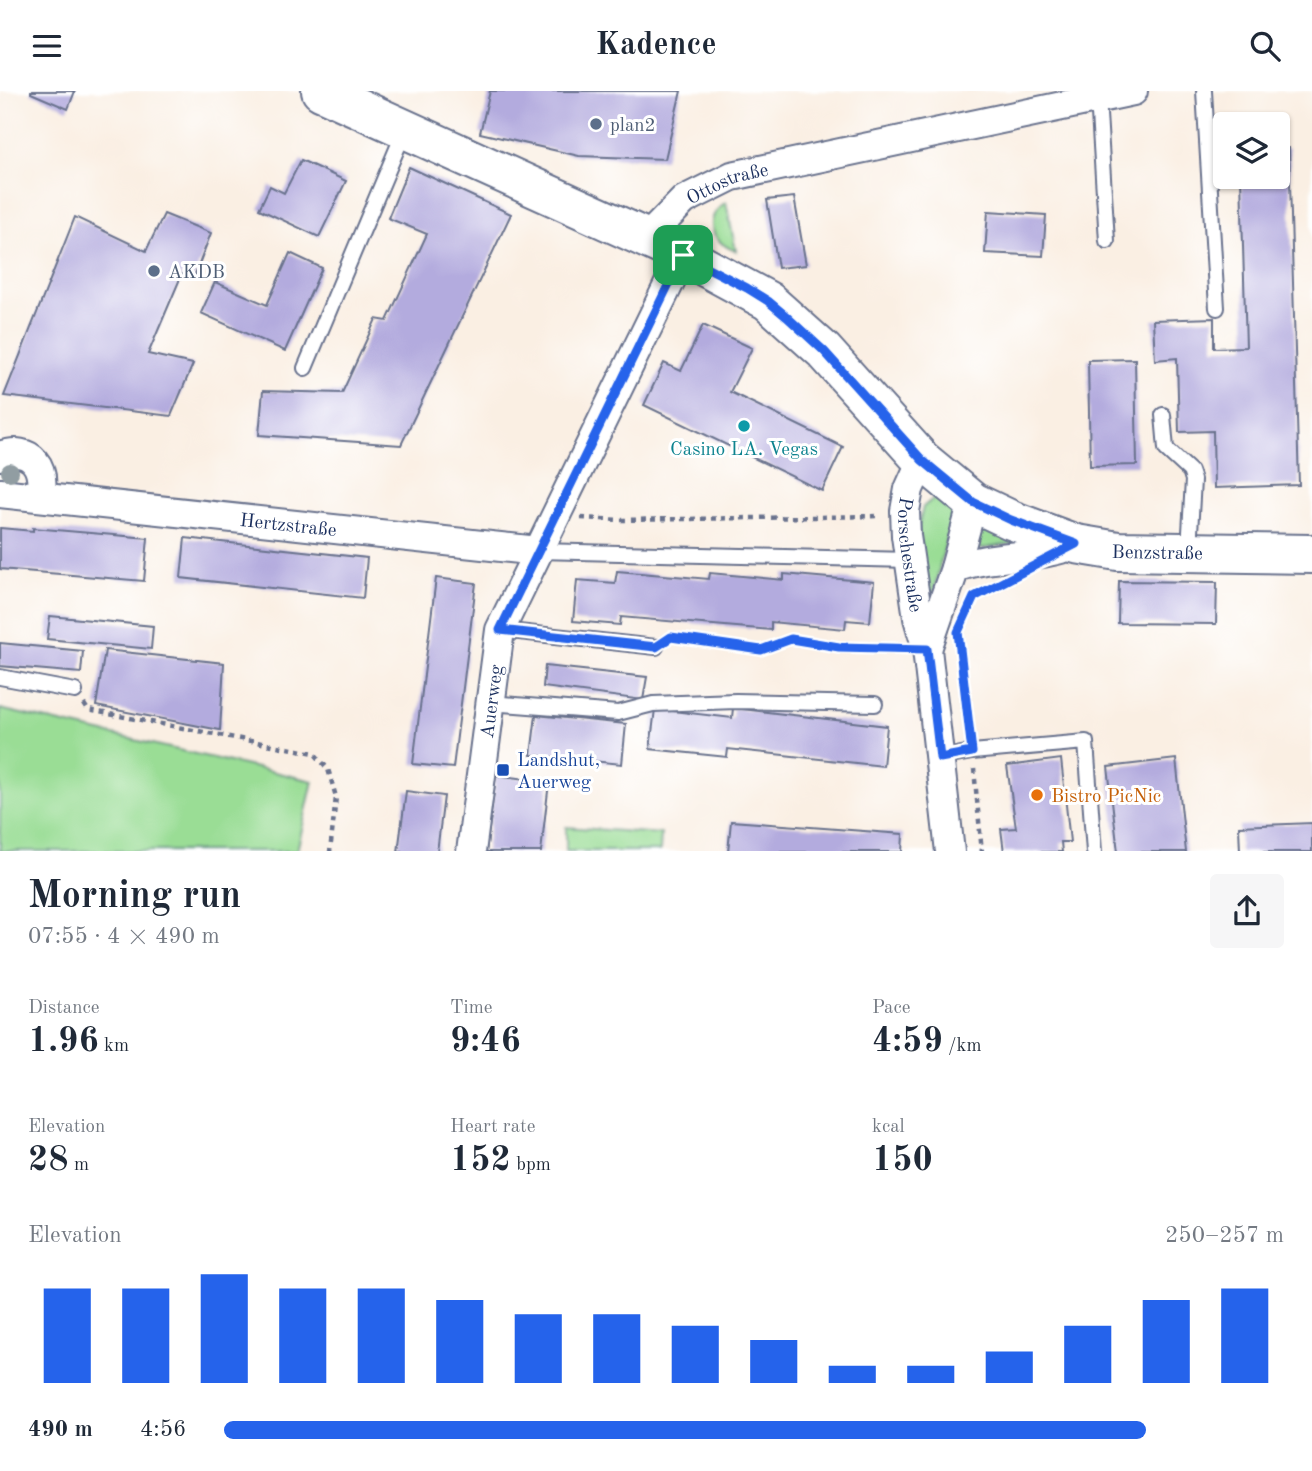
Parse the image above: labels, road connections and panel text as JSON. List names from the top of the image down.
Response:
{
  "streets": {
    "street": [
      "Ottostraße",
      "Hertzstraße",
      "Benzstraße",
      "Porschestraße",
      "Auerweg"
    ]
  },
  "crossings": [
    ["Ottostraße", "Benzstraße"],
    ["Hertzstraße", "Auerweg"],
    ["Benzstraße", "Porschestraße"],
    ["Benzstraße", "Auerweg"]
  ],
  "places": {
    "other": [
      "plan2",
      "AKDB",
      "Casino LA. Vegas",
      "Bistro PicNic"
    ],
    "transit": ["Landshut, Auerweg"]
  },
  "page": {
    "header": "Kadence",
    "heading": ["Morning run", "07:55 · 4 × 490 m"],
    "stats": [
      ["Distance", "1.96 km"],
      ["Time", "9:46"],
      ["Pace", "4:59 /km"],
      ["Elevation", "28 m"],
      ["Heart rate", "152 bpm"],
      ["kcal", "150"]
    ],
    "chart": ["Elevation", "250–257 m"],
    "list": [
      {
        "name": "490 m",
        "note": "4:56"
      }
    ]
  }
}
